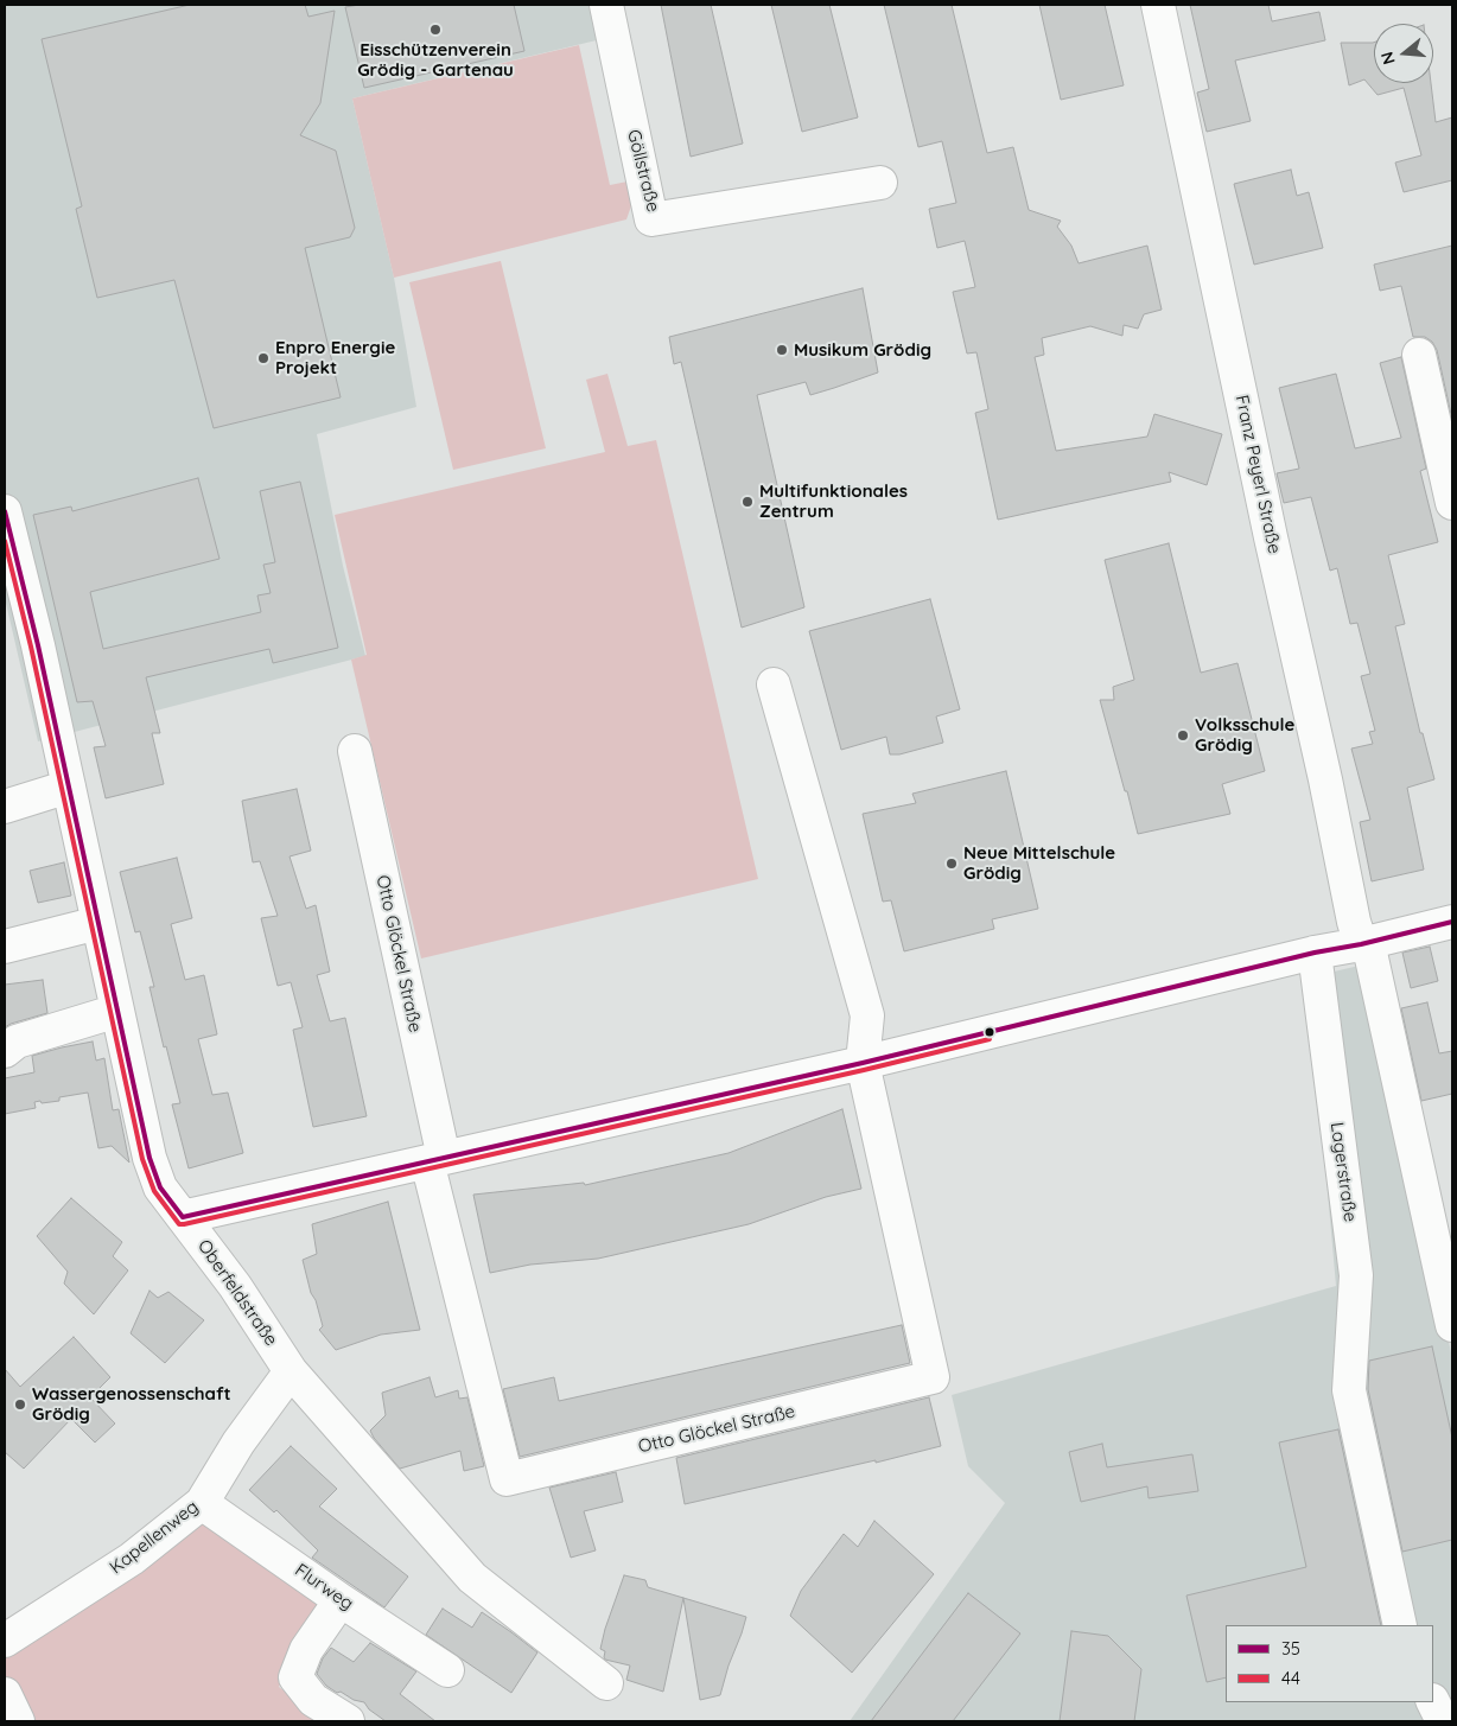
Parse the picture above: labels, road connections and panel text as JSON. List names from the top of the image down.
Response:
{
  "streets": {
    "street": [
      "Göllstraße",
      "Franz Peyerl Straße",
      "Otto Glöckel Straße",
      "Lagerstraße",
      "Oberfeldstraße",
      "Kapellenweg",
      "Flurweg"
    ]
  },
  "crossings": [
    ["Oberfeldstraße", "Kapellenweg"],
    ["Kapellenweg", "Flurweg"]
  ],
  "places": [
    "Eisschützenverein Grödig - Gartenau",
    "Musikum Grödig",
    "Enpro Energie Projekt",
    "Multifunktionales Zentrum",
    "Volksschule Grödig",
    "Neue Mittelschule Grödig",
    "Wassergenossenschaft Grödig"
  ],
  "lines": ["transit line 35", "transit line 44"],
  "legend": ["35", "44"],
  "north": "left"
}
